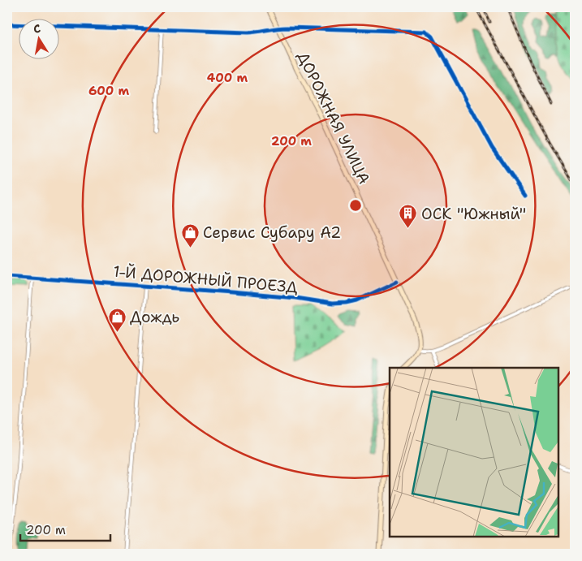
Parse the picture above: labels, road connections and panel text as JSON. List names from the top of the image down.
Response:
{
  "streets": {
    "main road": ["ДОРОЖНАЯ УЛИЦА"],
    "street": ["1-Й ДОРОЖНЫЙ ПРОЕЗД"]
  },
  "crossings": [
    ["ДОРОЖНАЯ УЛИЦА", "1-Й ДОРОЖНЫЙ ПРОЕЗД"]
  ],
  "places": {
    "building": ["ОСК \"Южный\""],
    "shop": ["Сервис Субару А2", "Дождь"]
  },
  "scale_bar": "200 m",
  "north": "top",
  "rings": ["400 m", "600 m", "200 m"]
}
